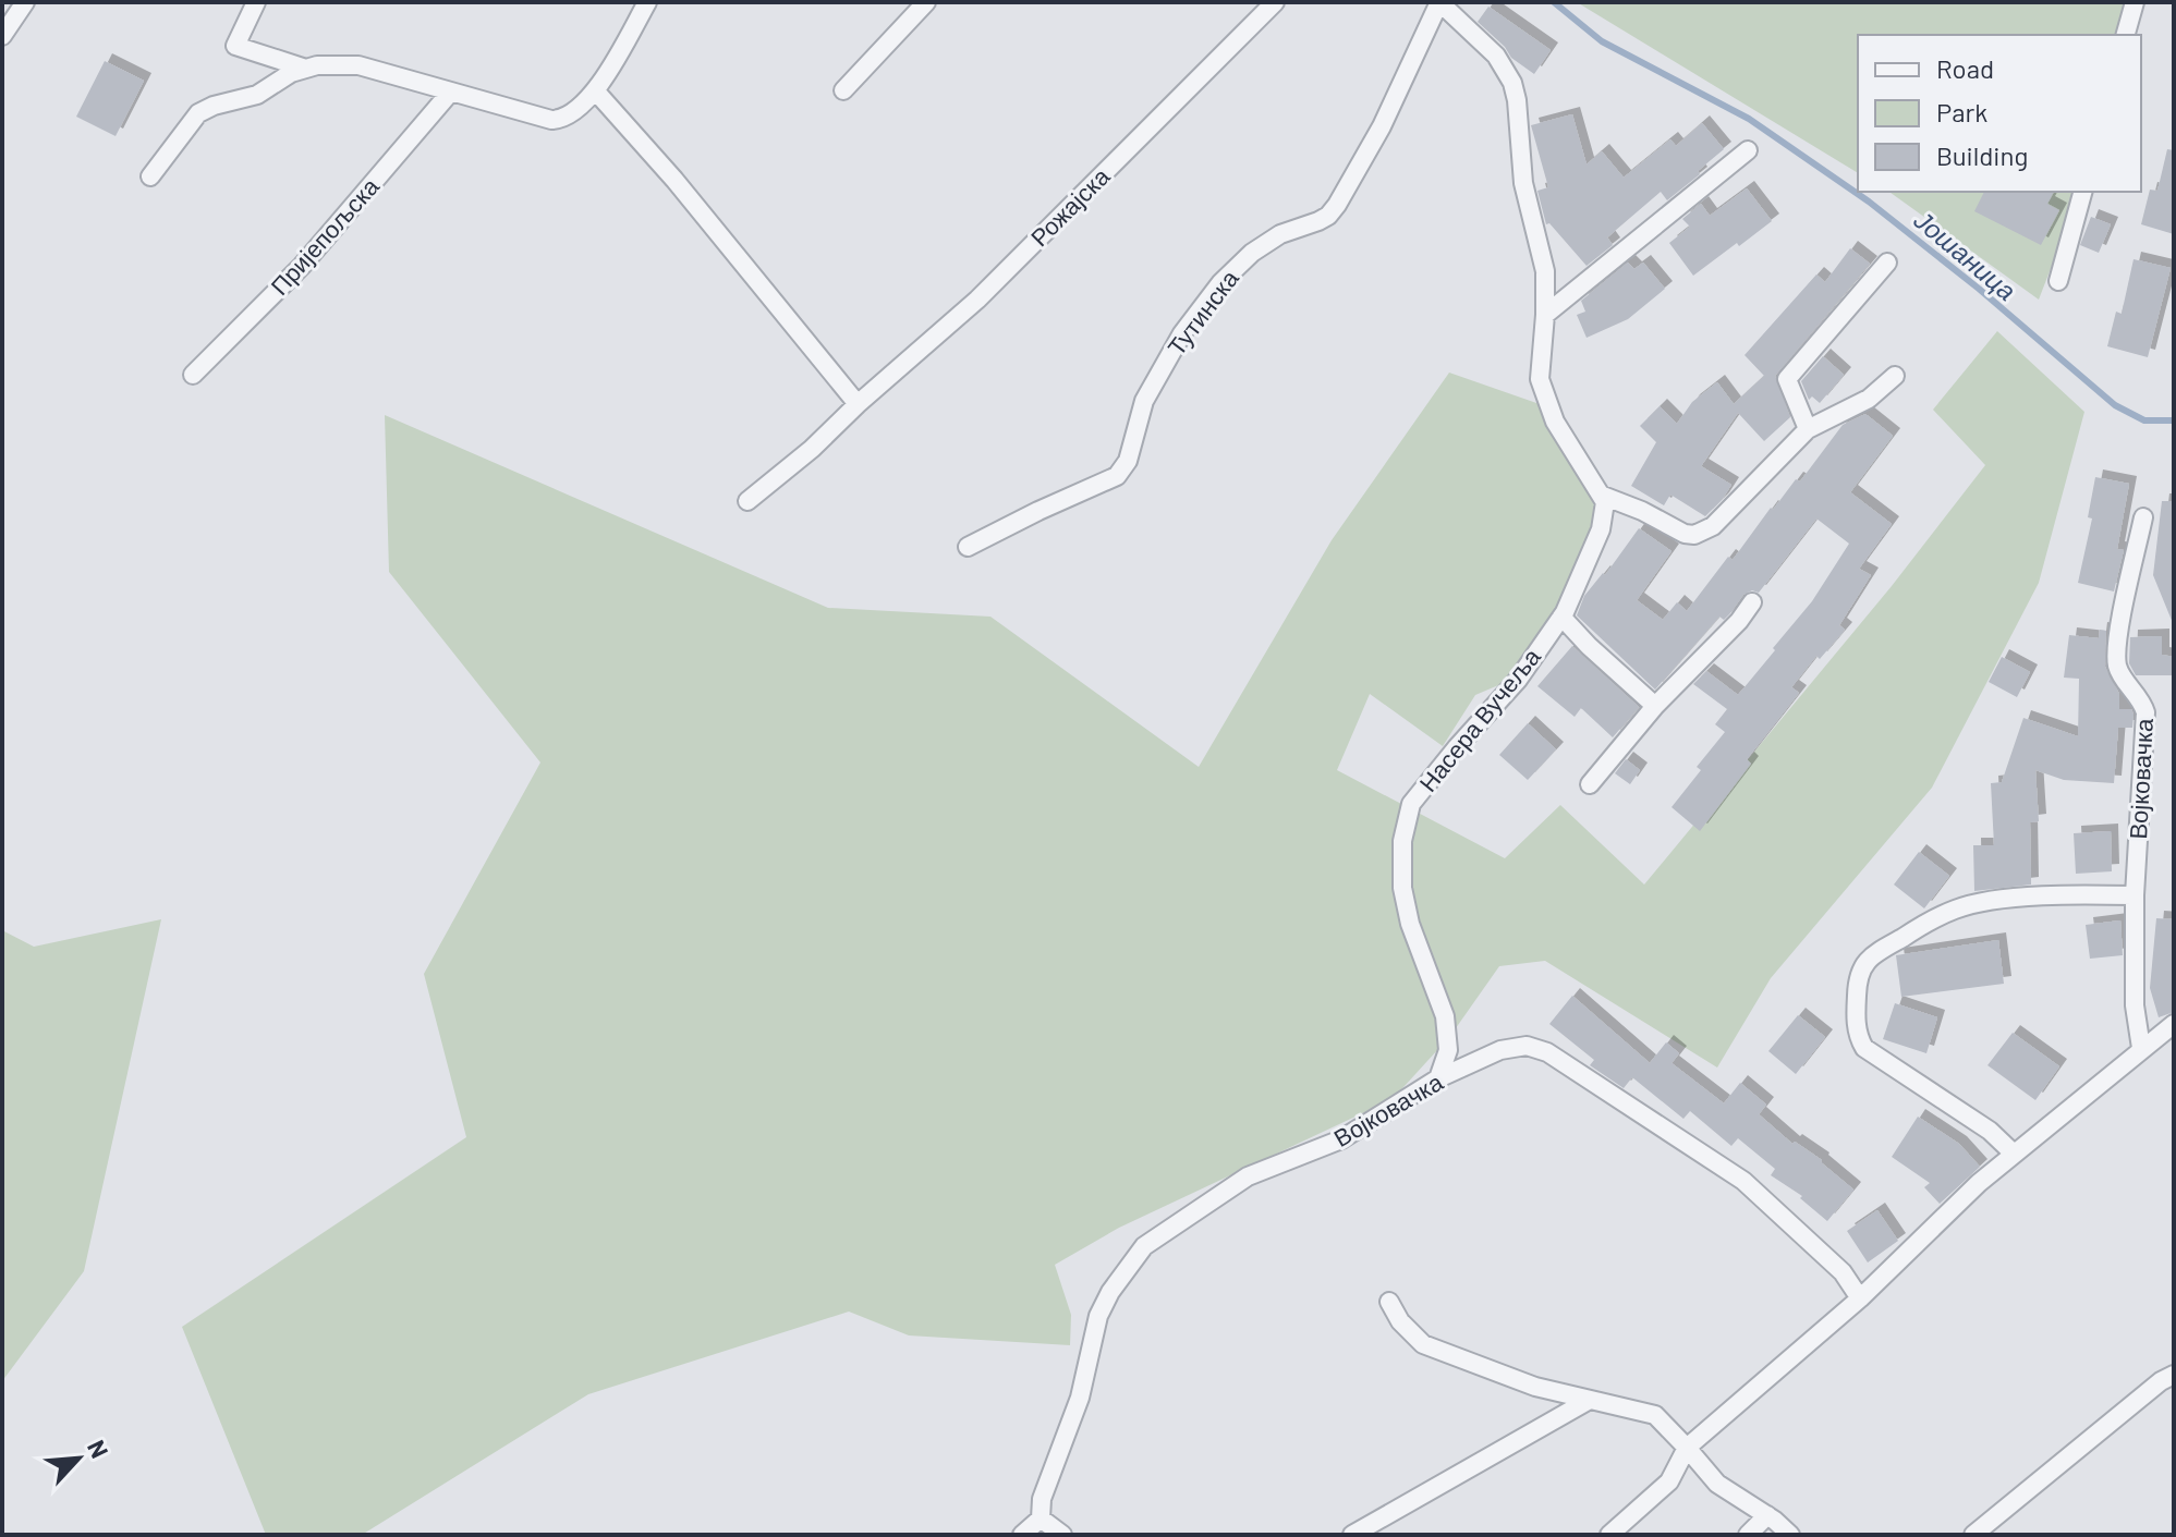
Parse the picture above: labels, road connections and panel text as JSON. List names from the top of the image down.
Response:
{
  "streets": {
    "street": [
      "Рожајска",
      "Пријепољска",
      "Тутинска",
      "Насера Вучеља",
      "Војковачка"
    ]
  },
  "crossings": [
    ["Насера Вучеља", "Војковачка"]
  ],
  "water": ["Јошаница"],
  "legend": ["Road", "Park", "Building"],
  "north": "top right"
}
